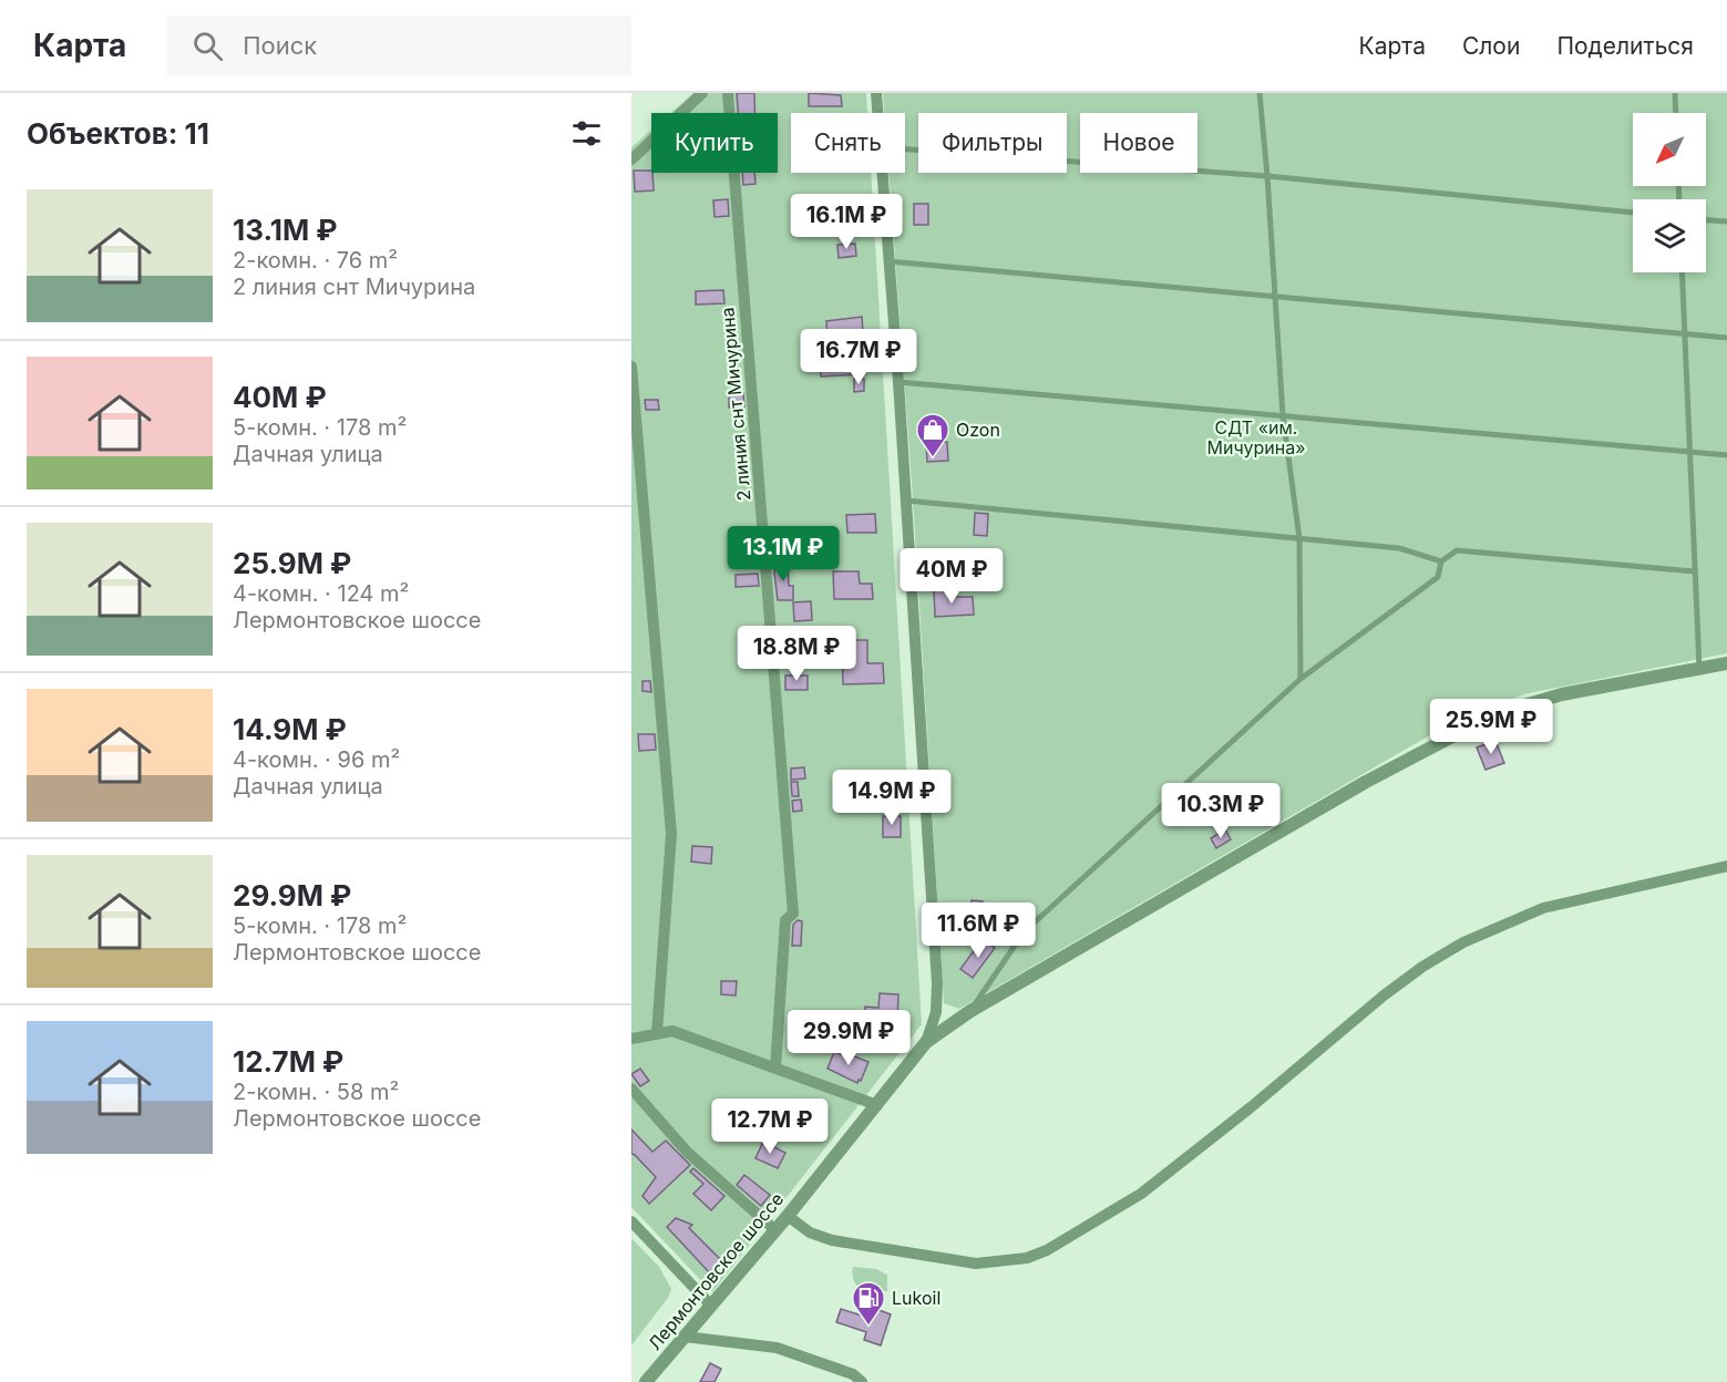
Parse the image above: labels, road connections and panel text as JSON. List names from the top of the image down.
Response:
{
  "streets": {
    "street": ["2 линия снт Мичурина", "Лермонтовское шоссе"]
  },
  "parks": ["СДТ «им. Мичурина»"],
  "places": {
    "shop": ["Ozon"],
    "fuel station": ["Lukoil"]
  },
  "north": "bottom left",
  "page": {
    "header": "Карта",
    "search": "Поиск",
    "nav": ["Карта", "Слои", "Поделиться"],
    "heading": "Объектов: 11",
    "chip": [
      "Купить",
      "Снять",
      "Фильтры",
      "Новое"
    ],
    "list": [
      {
        "name": "13.1M ₽",
        "note": "2-комн. · 76 m² · 2 линия снт Мичурина"
      },
      {
        "name": "40M ₽",
        "note": "5-комн. · 178 m² · Дачная улица"
      },
      {
        "name": "25.9M ₽",
        "note": "4-комн. · 124 m² · Лермонтовское шоссе"
      },
      {
        "name": "14.9M ₽",
        "note": "4-комн. · 96 m² · Дачная улица"
      },
      {
        "name": "29.9M ₽",
        "note": "5-комн. · 178 m² · Лермонтовское шоссе"
      },
      {
        "name": "12.7M ₽",
        "note": "2-комн. · 58 m² · Лермонтовское шоссе"
      }
    ],
    "price": [
      "16.1M ₽",
      "16.7M ₽",
      "13.1M ₽",
      "40M ₽",
      "18.8M ₽",
      "25.9M ₽",
      "14.9M ₽",
      "10.3M ₽",
      "11.6M ₽",
      "29.9M ₽",
      "12.7M ₽"
    ]
  }
}
